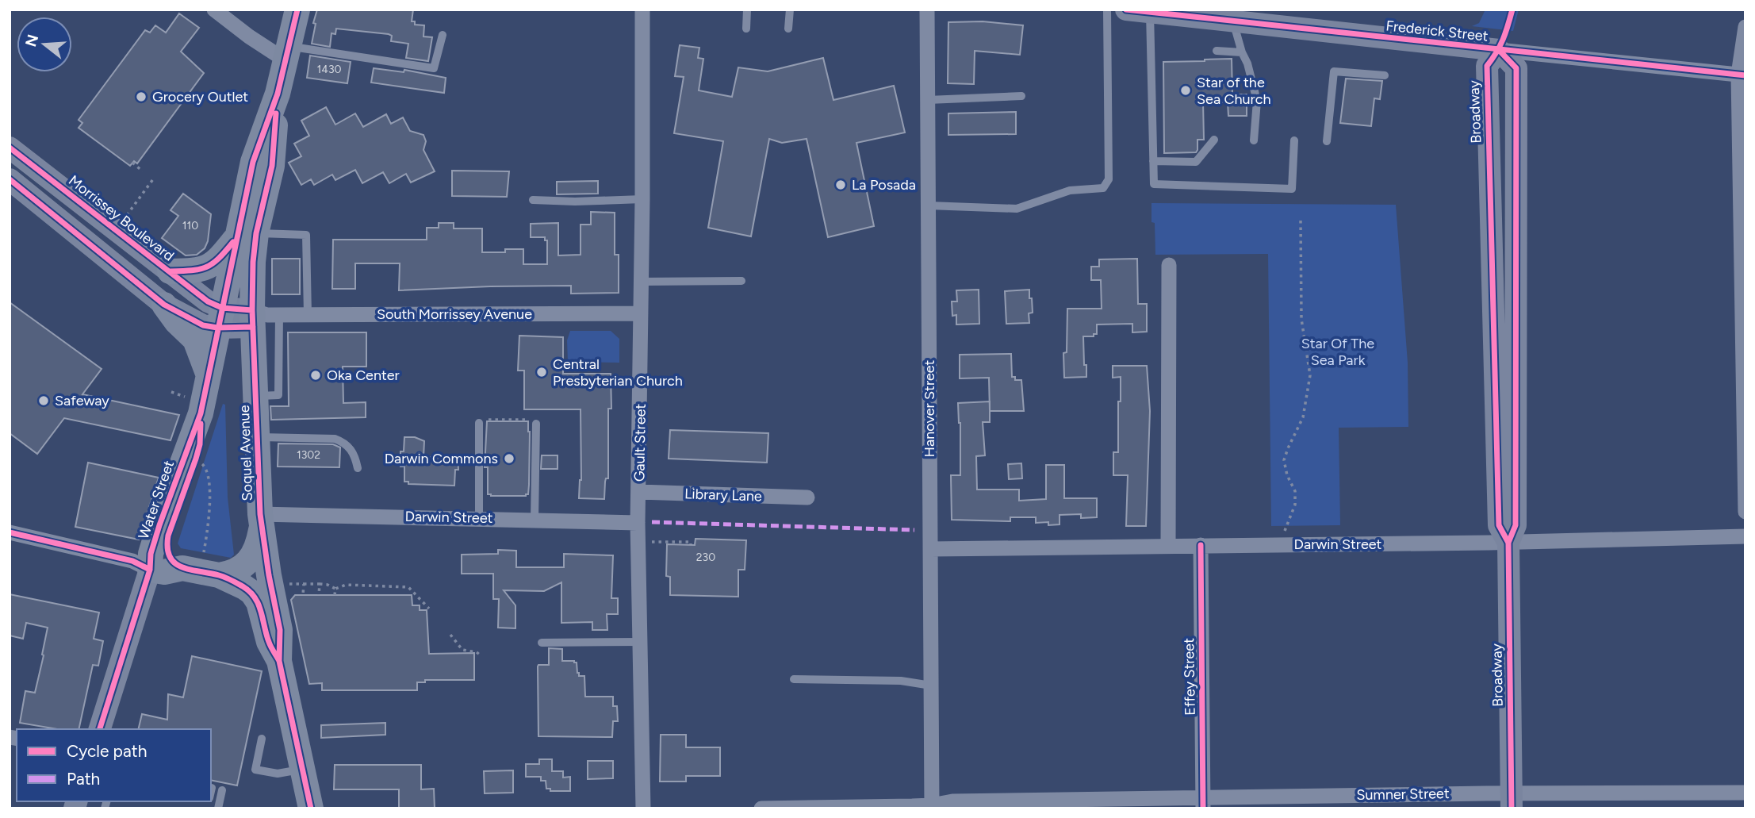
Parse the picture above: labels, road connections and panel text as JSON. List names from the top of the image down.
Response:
{
  "streets": {
    "main road": [
      "Frederick Street",
      "Broadway",
      "Morrissey Boulevard",
      "Soquel Avenue",
      "Water Street"
    ],
    "street": [
      "South Morrissey Avenue",
      "Hanover Street",
      "Gault Street",
      "Library Lane",
      "Darwin Street",
      "Effey Street",
      "Sumner Street"
    ]
  },
  "crossings": [
    ["Frederick Street", "Broadway"],
    ["Broadway", "Darwin Street"],
    ["Broadway", "Sumner Street"],
    ["Morrissey Boulevard", "Soquel Avenue"],
    ["Morrissey Boulevard", "Water Street"],
    ["South Morrissey Avenue", "Gault Street"],
    ["South Morrissey Avenue", "Soquel Avenue"],
    ["Hanover Street", "Darwin Street"],
    ["Hanover Street", "Sumner Street"],
    ["Gault Street", "Library Lane"],
    ["Gault Street", "Darwin Street"],
    ["Soquel Avenue", "Water Street"],
    ["Soquel Avenue", "Darwin Street"],
    ["Darwin Street", "Effey Street"],
    ["Effey Street", "Sumner Street"]
  ],
  "parks": ["Star Of The Sea Park"],
  "places": [
    "Star of the Sea Church",
    "Grocery Outlet",
    "La Posada",
    "Central Presbyterian Church",
    "Oka Center",
    "Safeway",
    "Darwin Commons"
  ],
  "house_numbers": [
    "1430",
    "110",
    "1302",
    "230"
  ],
  "legend": ["Cycle path", "Path"],
  "north": "left"
}
